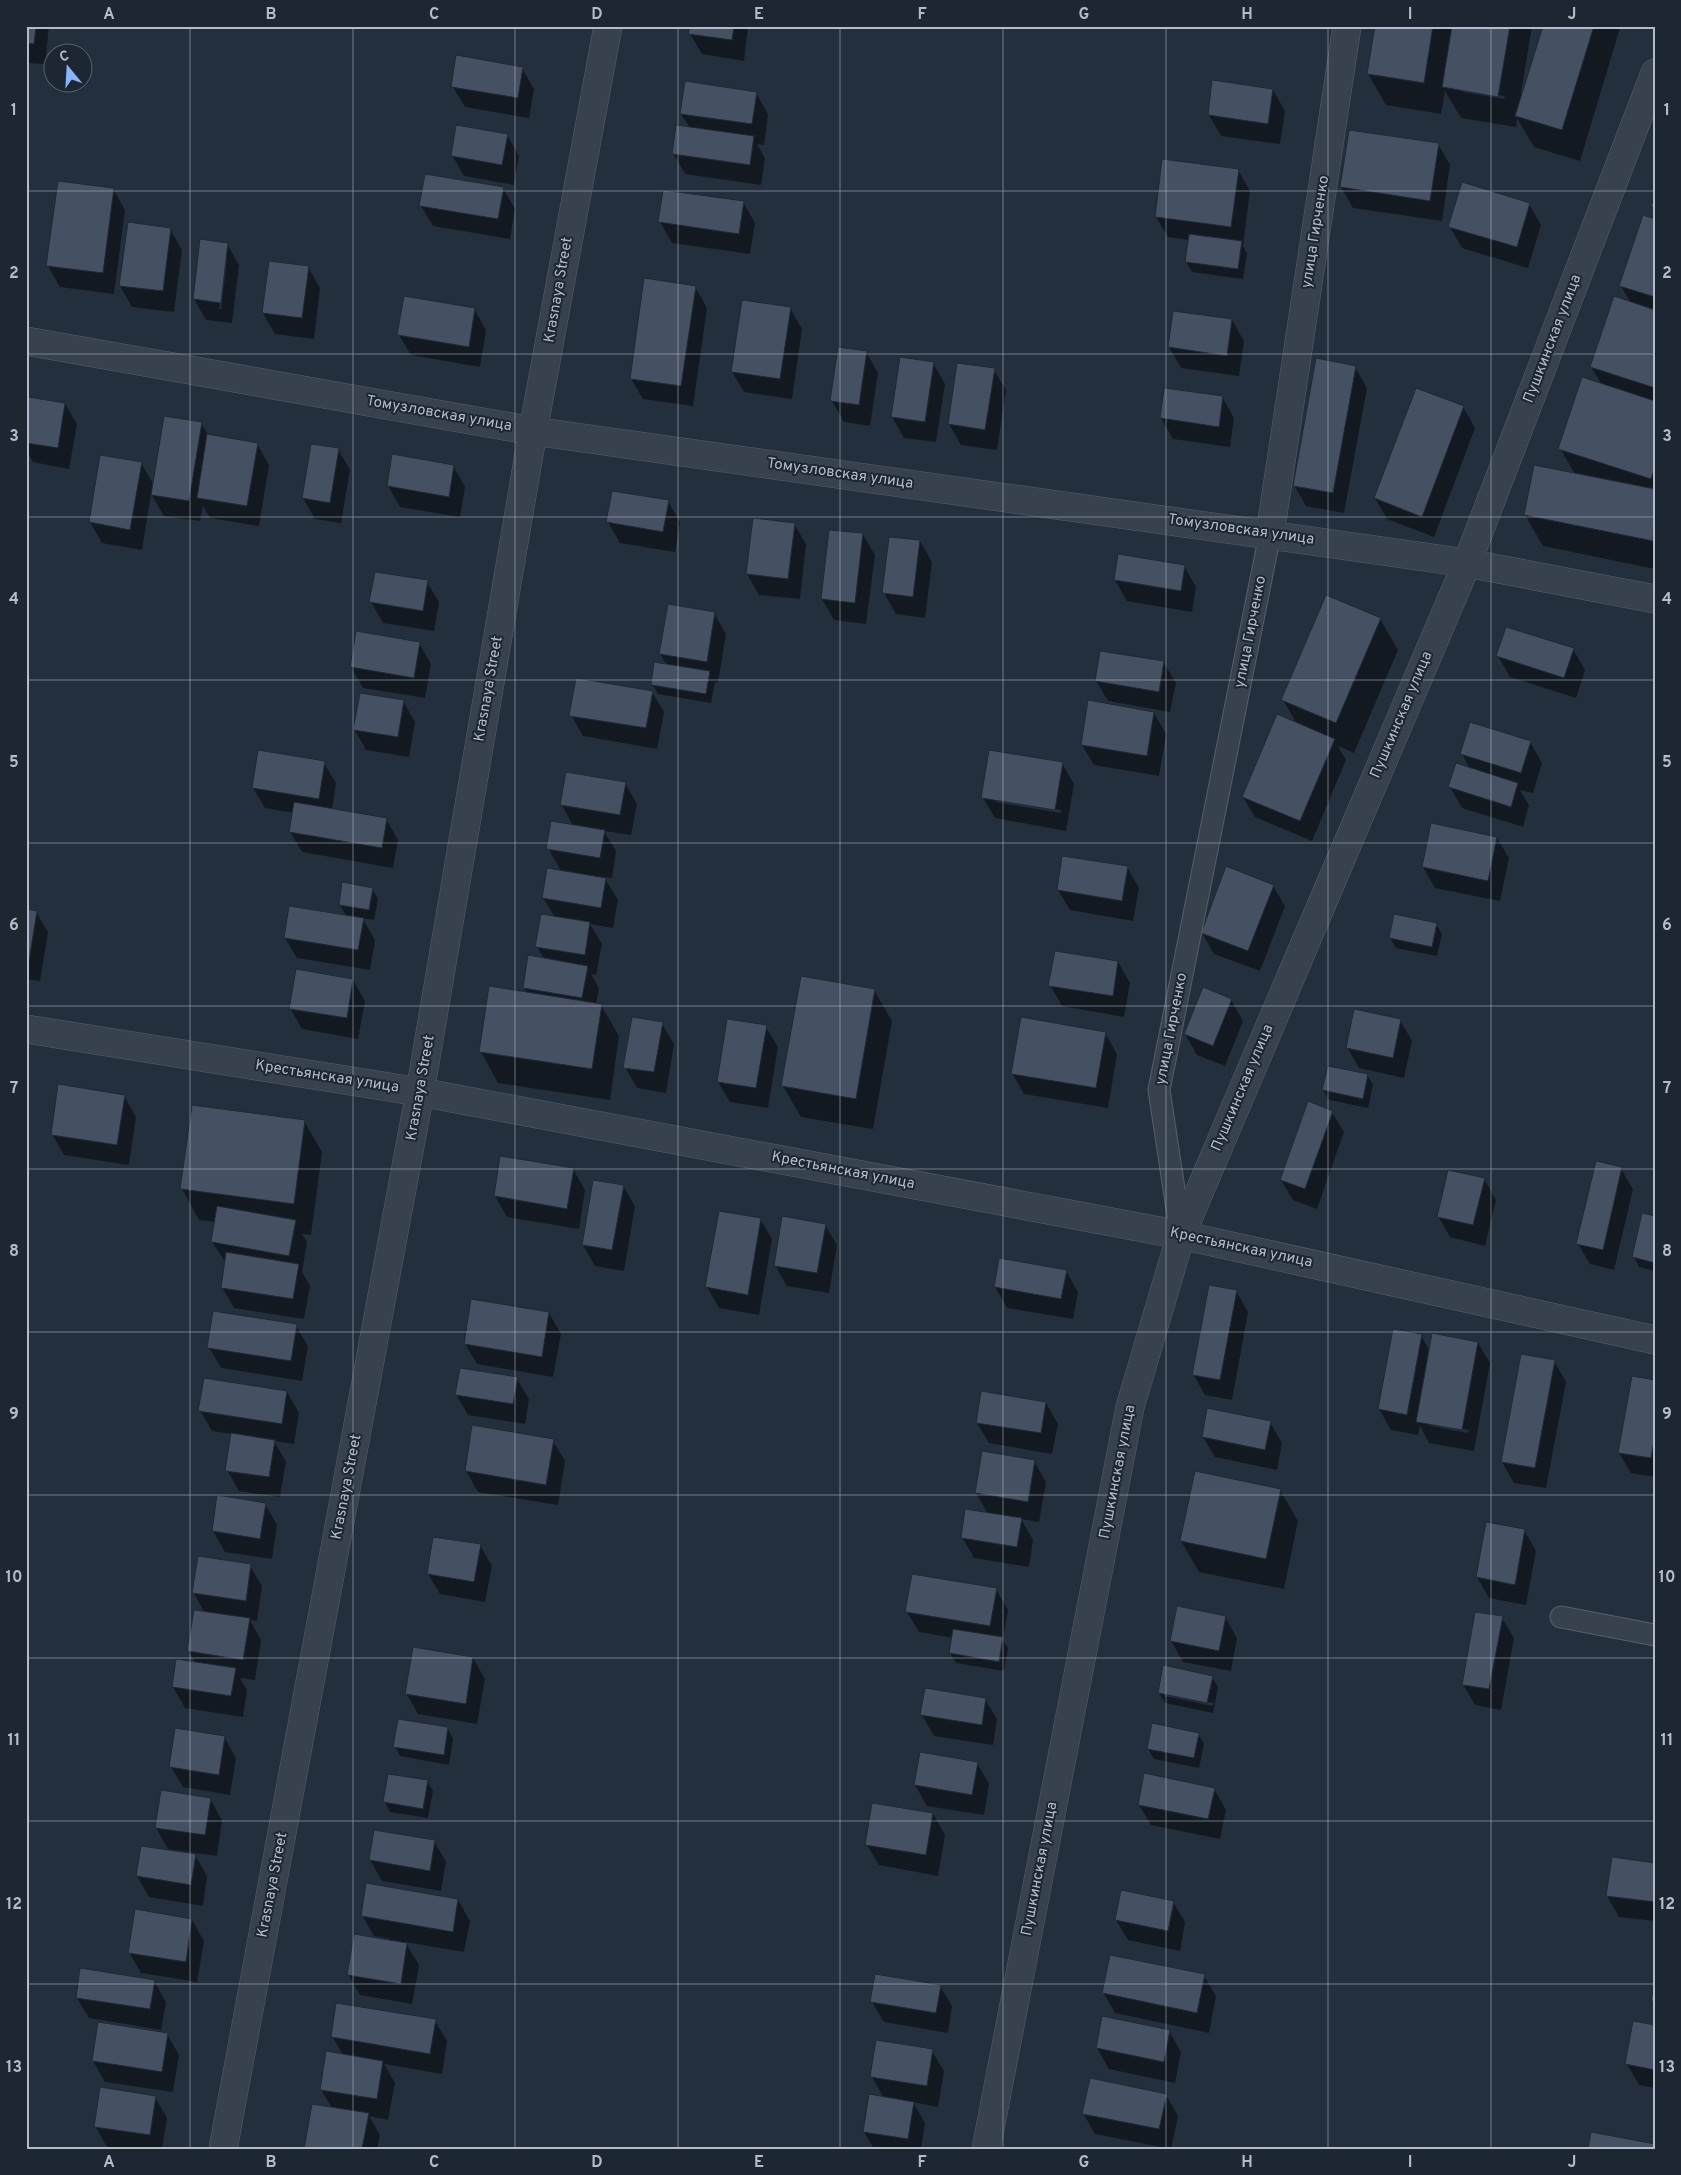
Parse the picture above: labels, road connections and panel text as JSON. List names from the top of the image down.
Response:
{
  "streets": {
    "street": [
      "улица Гирченко",
      "Krasnaya Street",
      "Пушкинская улица",
      "Томузловская улица",
      "Крестьянская улица"
    ]
  },
  "crossings": [
    ["улица Гирченко", "Пушкинская улица"],
    ["улица Гирченко", "Томузловская улица"],
    ["улица Гирченко", "Крестьянская улица"],
    ["Krasnaya Street", "Томузловская улица"],
    ["Krasnaya Street", "Крестьянская улица"],
    ["Пушкинская улица", "Томузловская улица"],
    ["Пушкинская улица", "Крестьянская улица"]
  ],
  "north": "top",
  "grid": {
    "columns": [
      "A",
      "B",
      "C",
      "D",
      "E",
      "F",
      "G",
      "H",
      "I",
      "J"
    ],
    "rows": [
      "1",
      "2",
      "3",
      "4",
      "5",
      "6",
      "7",
      "8",
      "9",
      "10",
      "11",
      "12",
      "13"
    ]
  }
}
